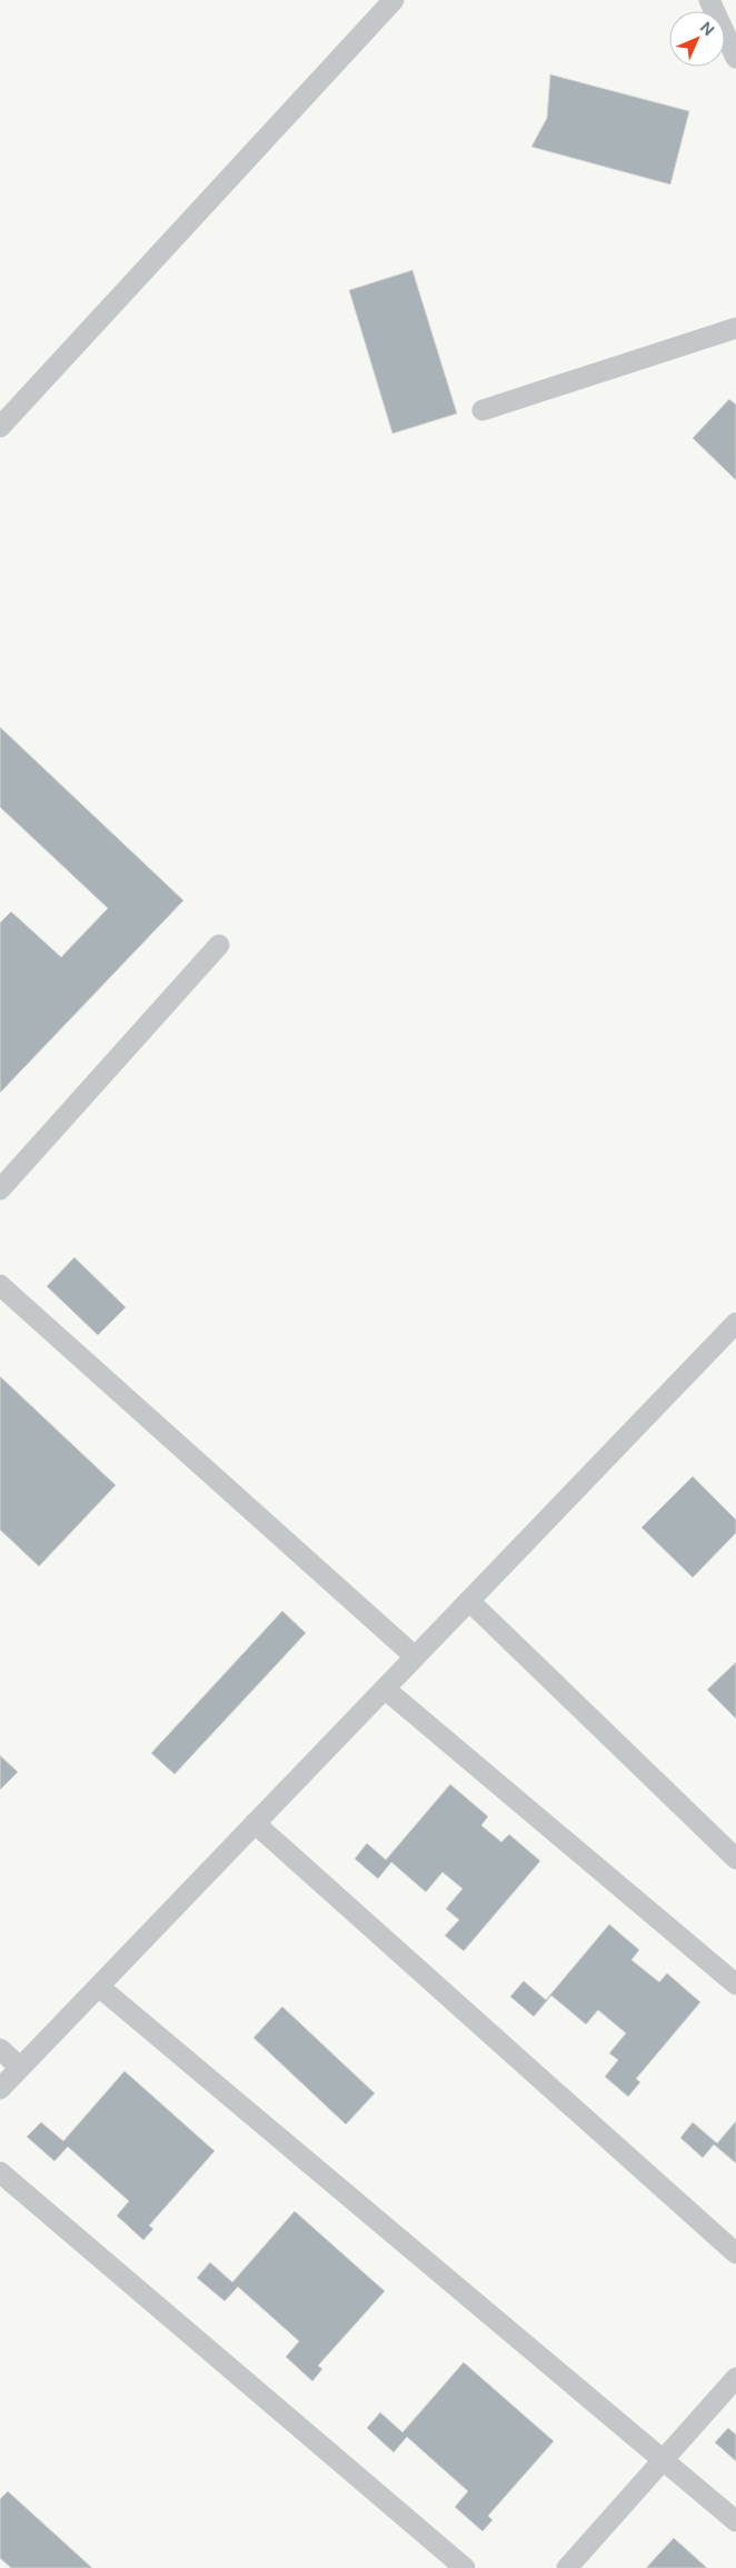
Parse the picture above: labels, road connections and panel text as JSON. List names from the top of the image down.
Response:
{
  "north": "top right"
}
